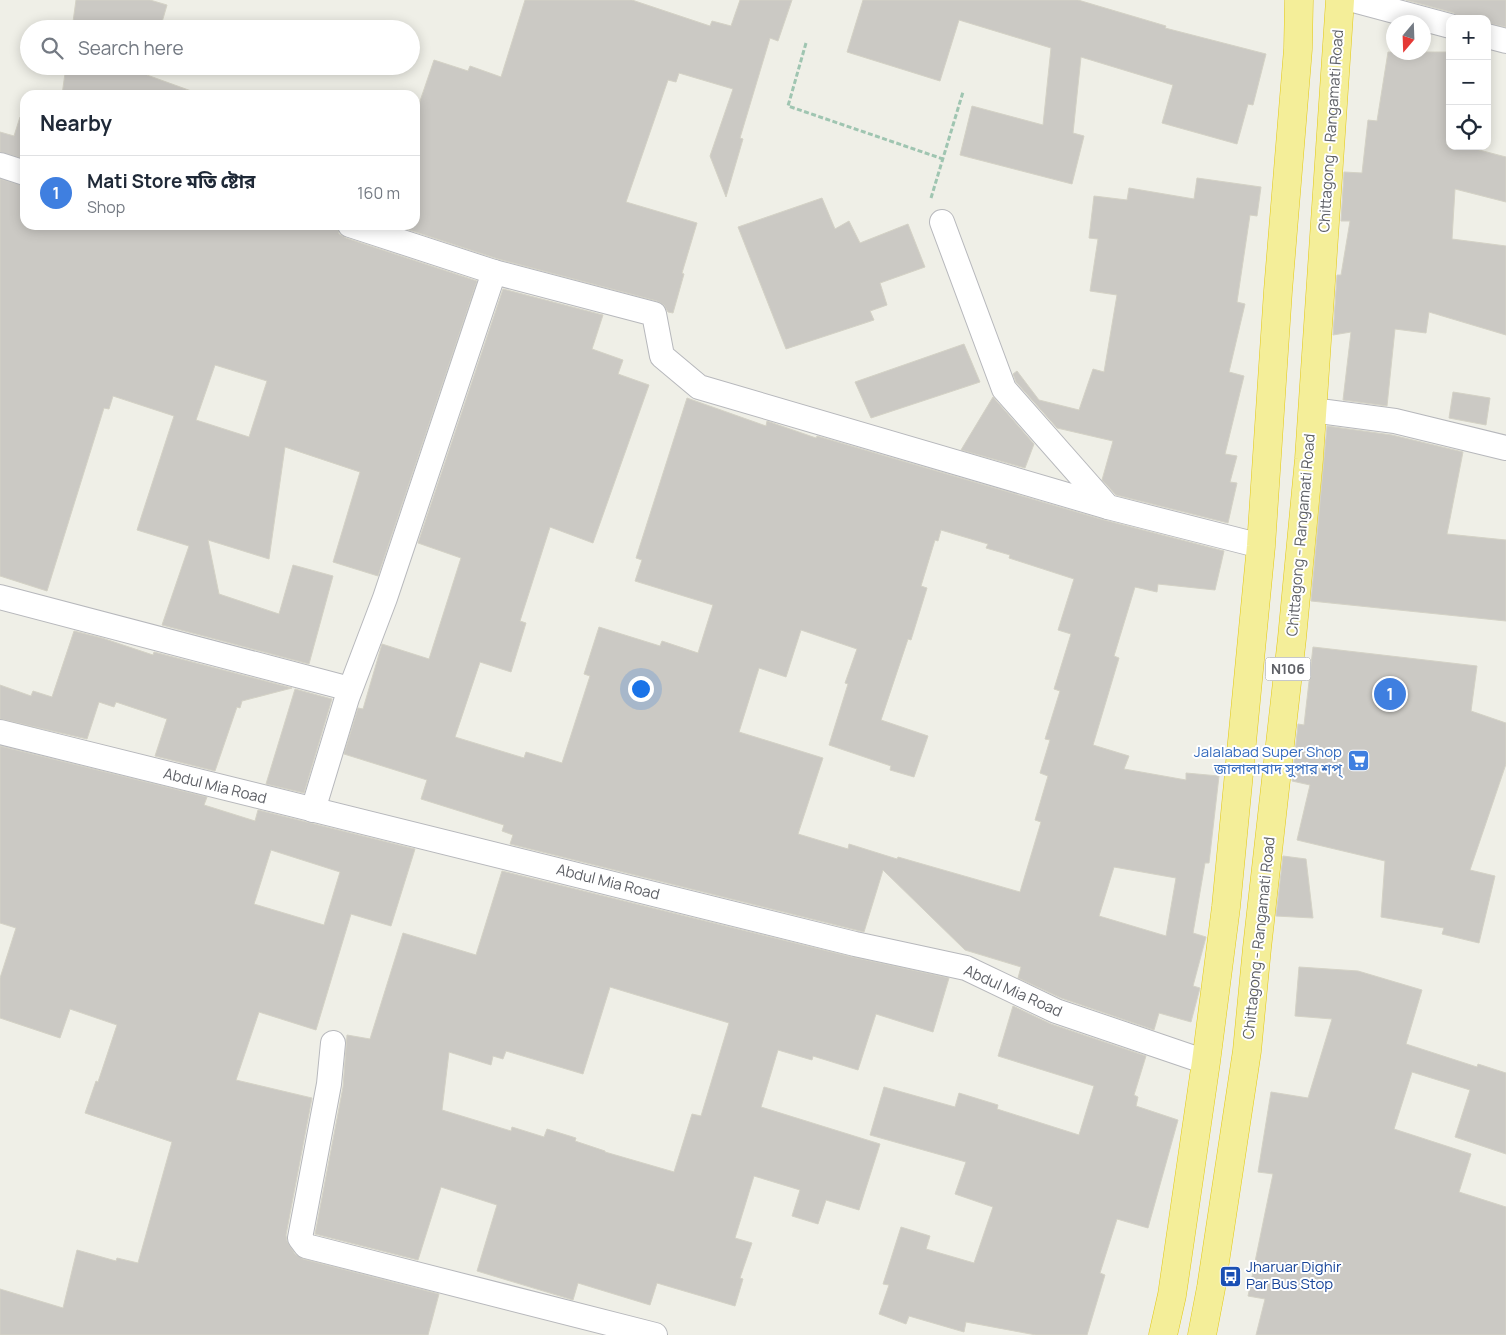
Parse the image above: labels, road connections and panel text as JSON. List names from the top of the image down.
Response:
{
  "streets": {
    "highway": ["Chittagong - Rangamati Road", "N106"],
    "street": ["Abdul Mia Road"]
  },
  "crossings": [
    ["N106", "Abdul Mia Road"]
  ],
  "places": {
    "supermarket": ["Jalalabad Super Shop জালালাবাদ সুপার শপ্"],
    "bus stop": ["Jharuar Dighir Par Bus Stop"]
  },
  "north": "bottom",
  "page": {
    "map_buttons": ["+", "−"],
    "search": "Search here",
    "heading": "Nearby",
    "list": [
      {
        "mark": "1",
        "name": "Mati Store মতি ষ্টোর",
        "note": "Shop",
        "value": "160 m"
      }
    ],
    "pins": "1"
  }
}
